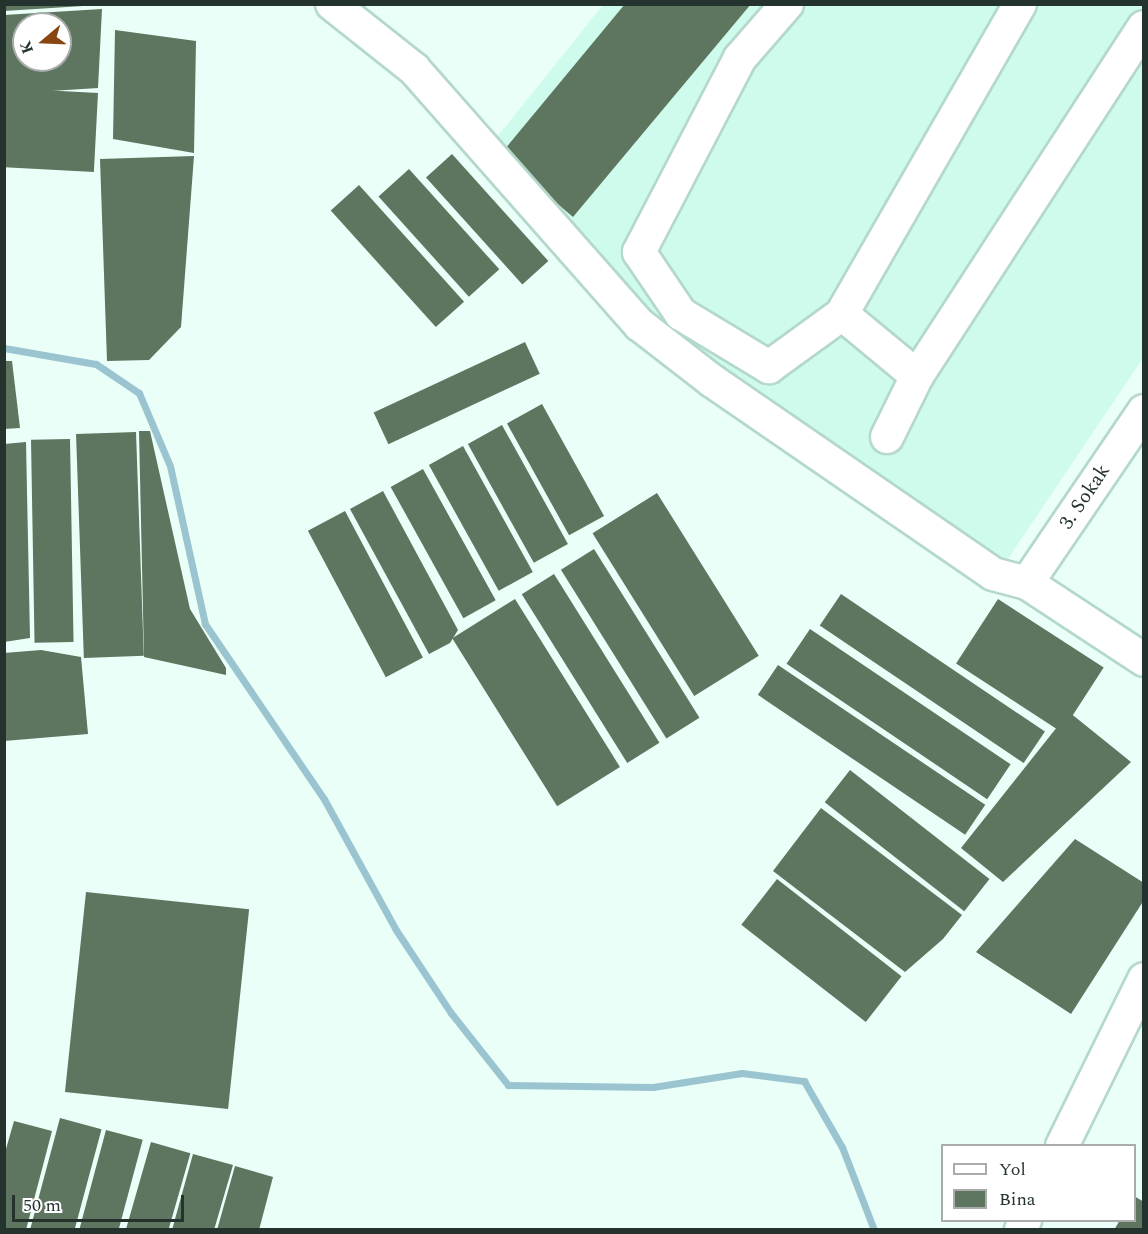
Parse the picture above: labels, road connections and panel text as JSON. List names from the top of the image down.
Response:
{
  "streets": {
    "street": ["3. Sokak"]
  },
  "legend": ["Yol", "Bina"],
  "scale_bar": "50 m",
  "north": "left"
}
